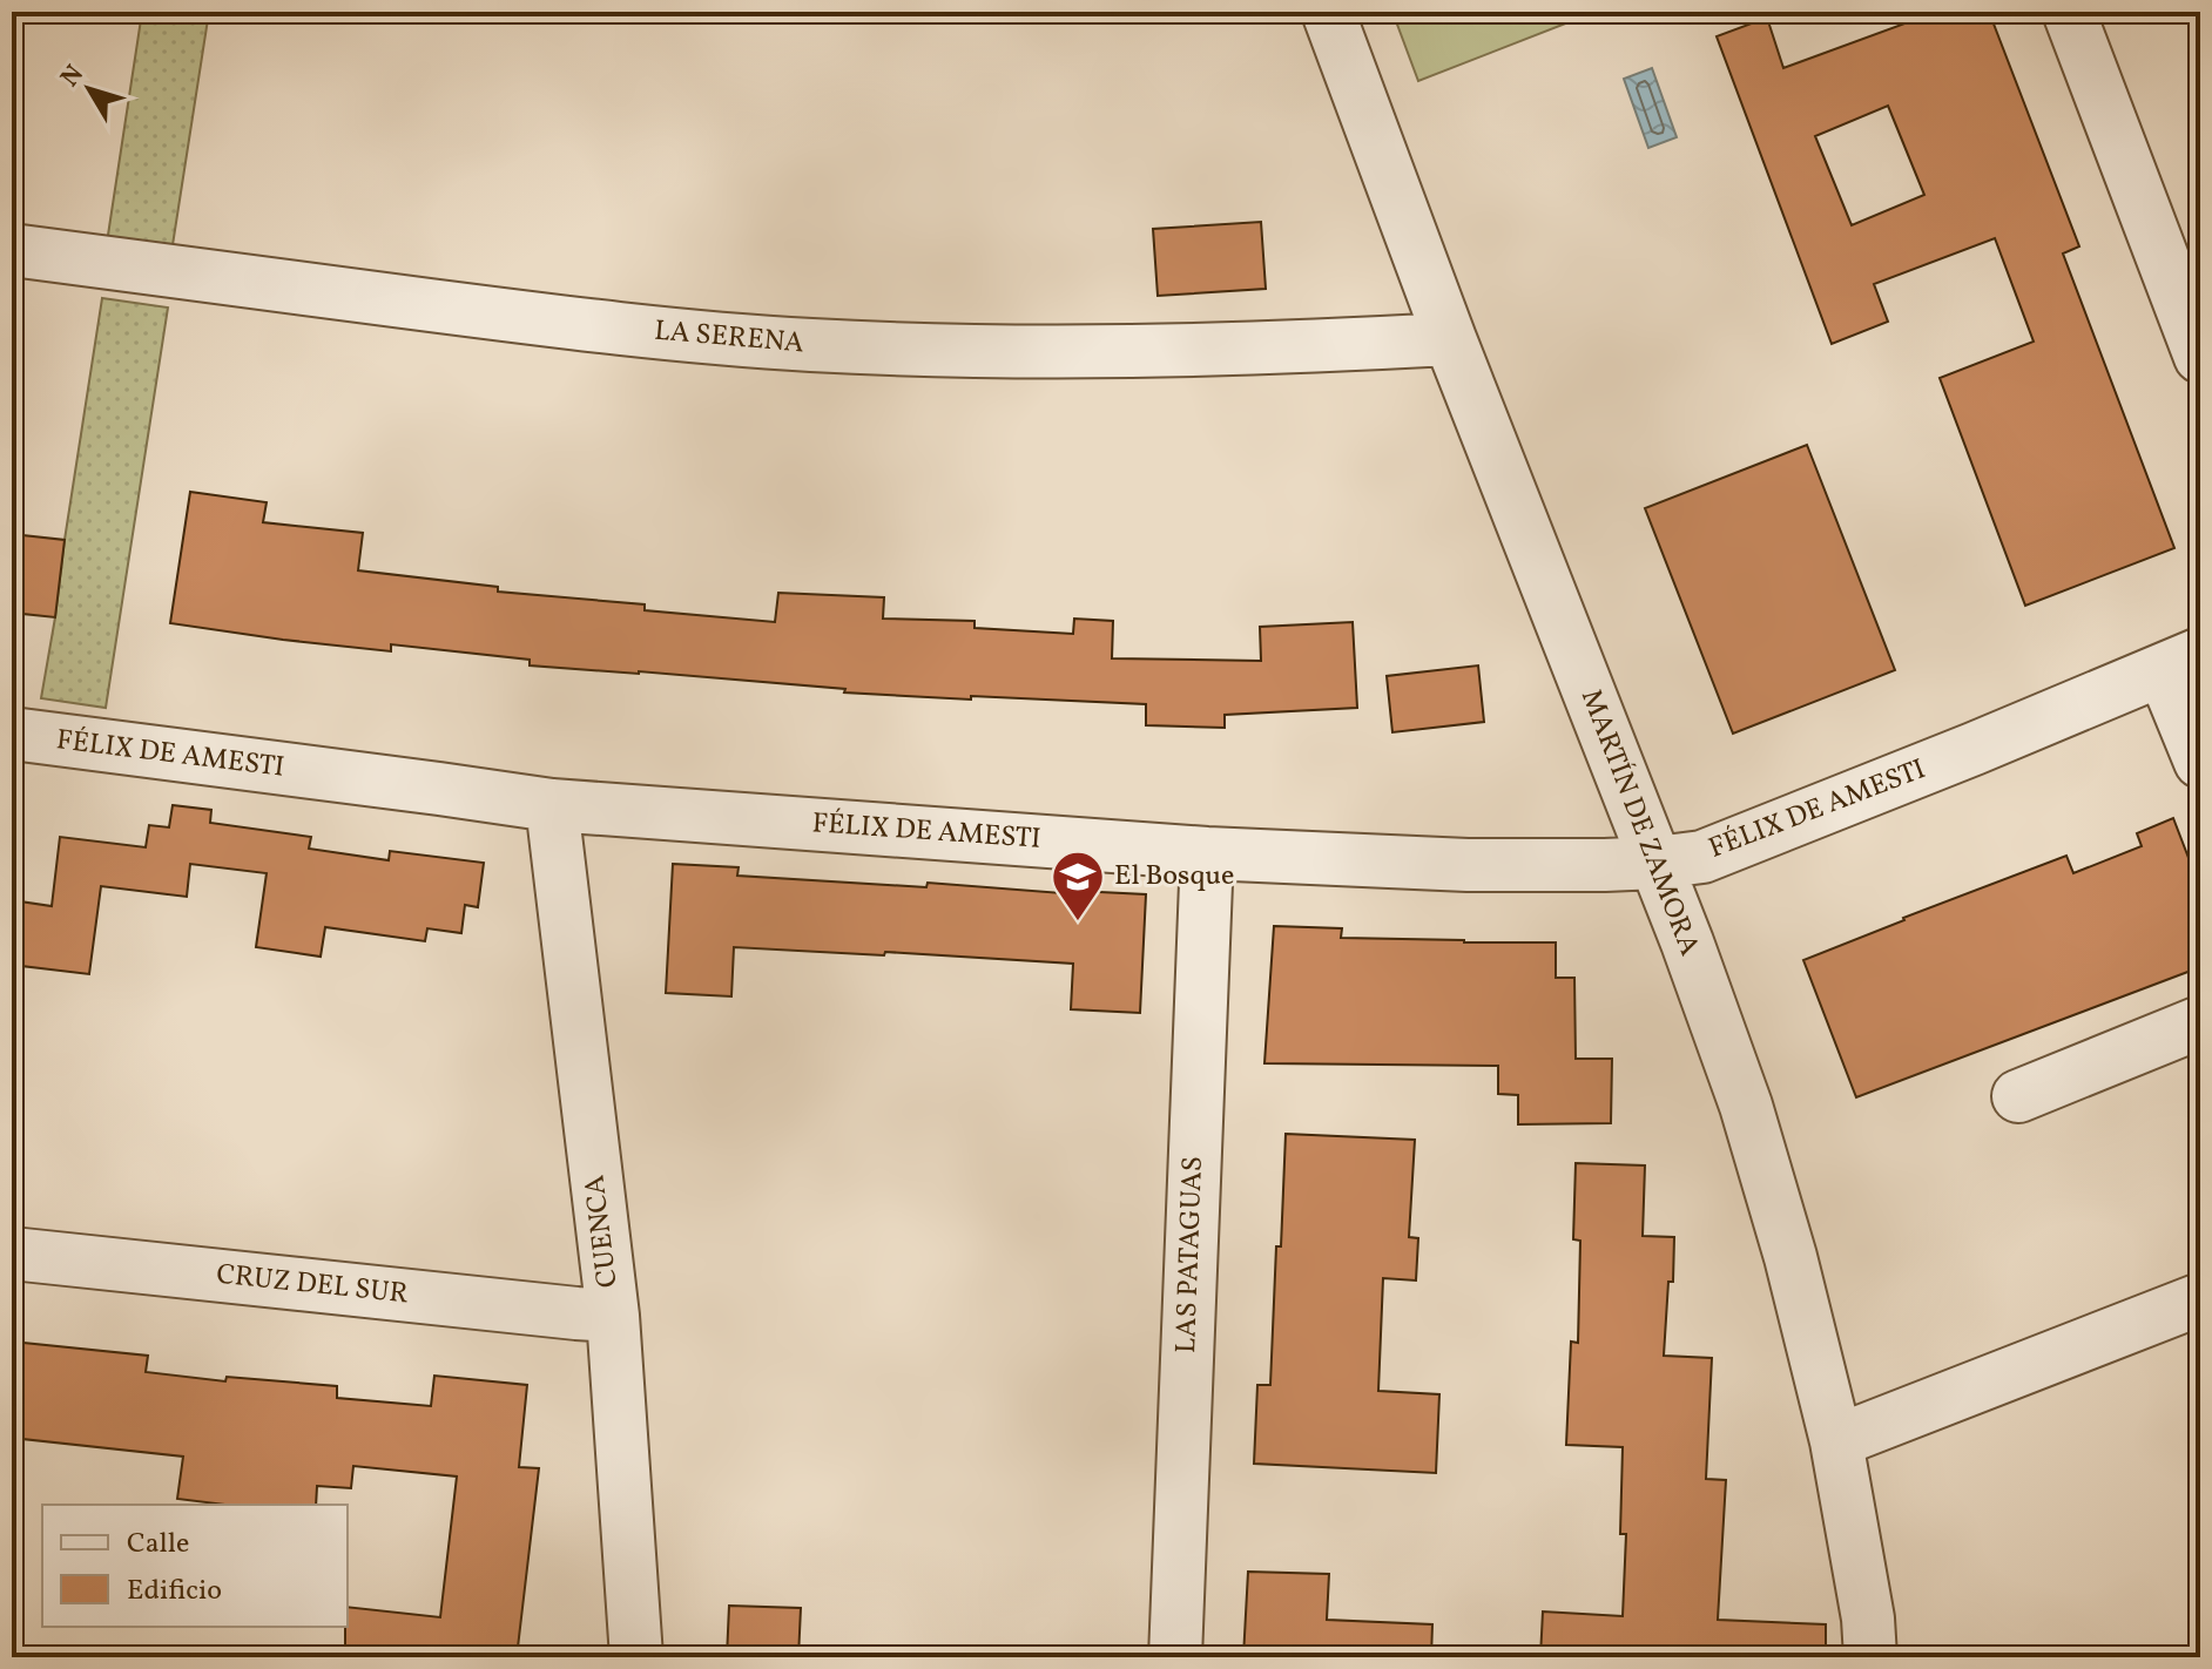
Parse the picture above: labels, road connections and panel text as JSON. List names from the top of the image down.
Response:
{
  "streets": {
    "street": [
      "LA SERENA",
      "FÉLIX DE AMESTI",
      "MARTÍN DE ZAMORA",
      "CUENCA",
      "LAS PATAGUAS",
      "CRUZ DEL SUR"
    ]
  },
  "crossings": [
    ["LA SERENA", "MARTÍN DE ZAMORA"],
    ["FÉLIX DE AMESTI", "MARTÍN DE ZAMORA"],
    ["FÉLIX DE AMESTI", "CUENCA"],
    ["FÉLIX DE AMESTI", "LAS PATAGUAS"],
    ["CUENCA", "CRUZ DEL SUR"]
  ],
  "places": {
    "school or university": ["El Bosque"]
  },
  "legend": ["Calle", "Edificio"],
  "north": "top left"
}
